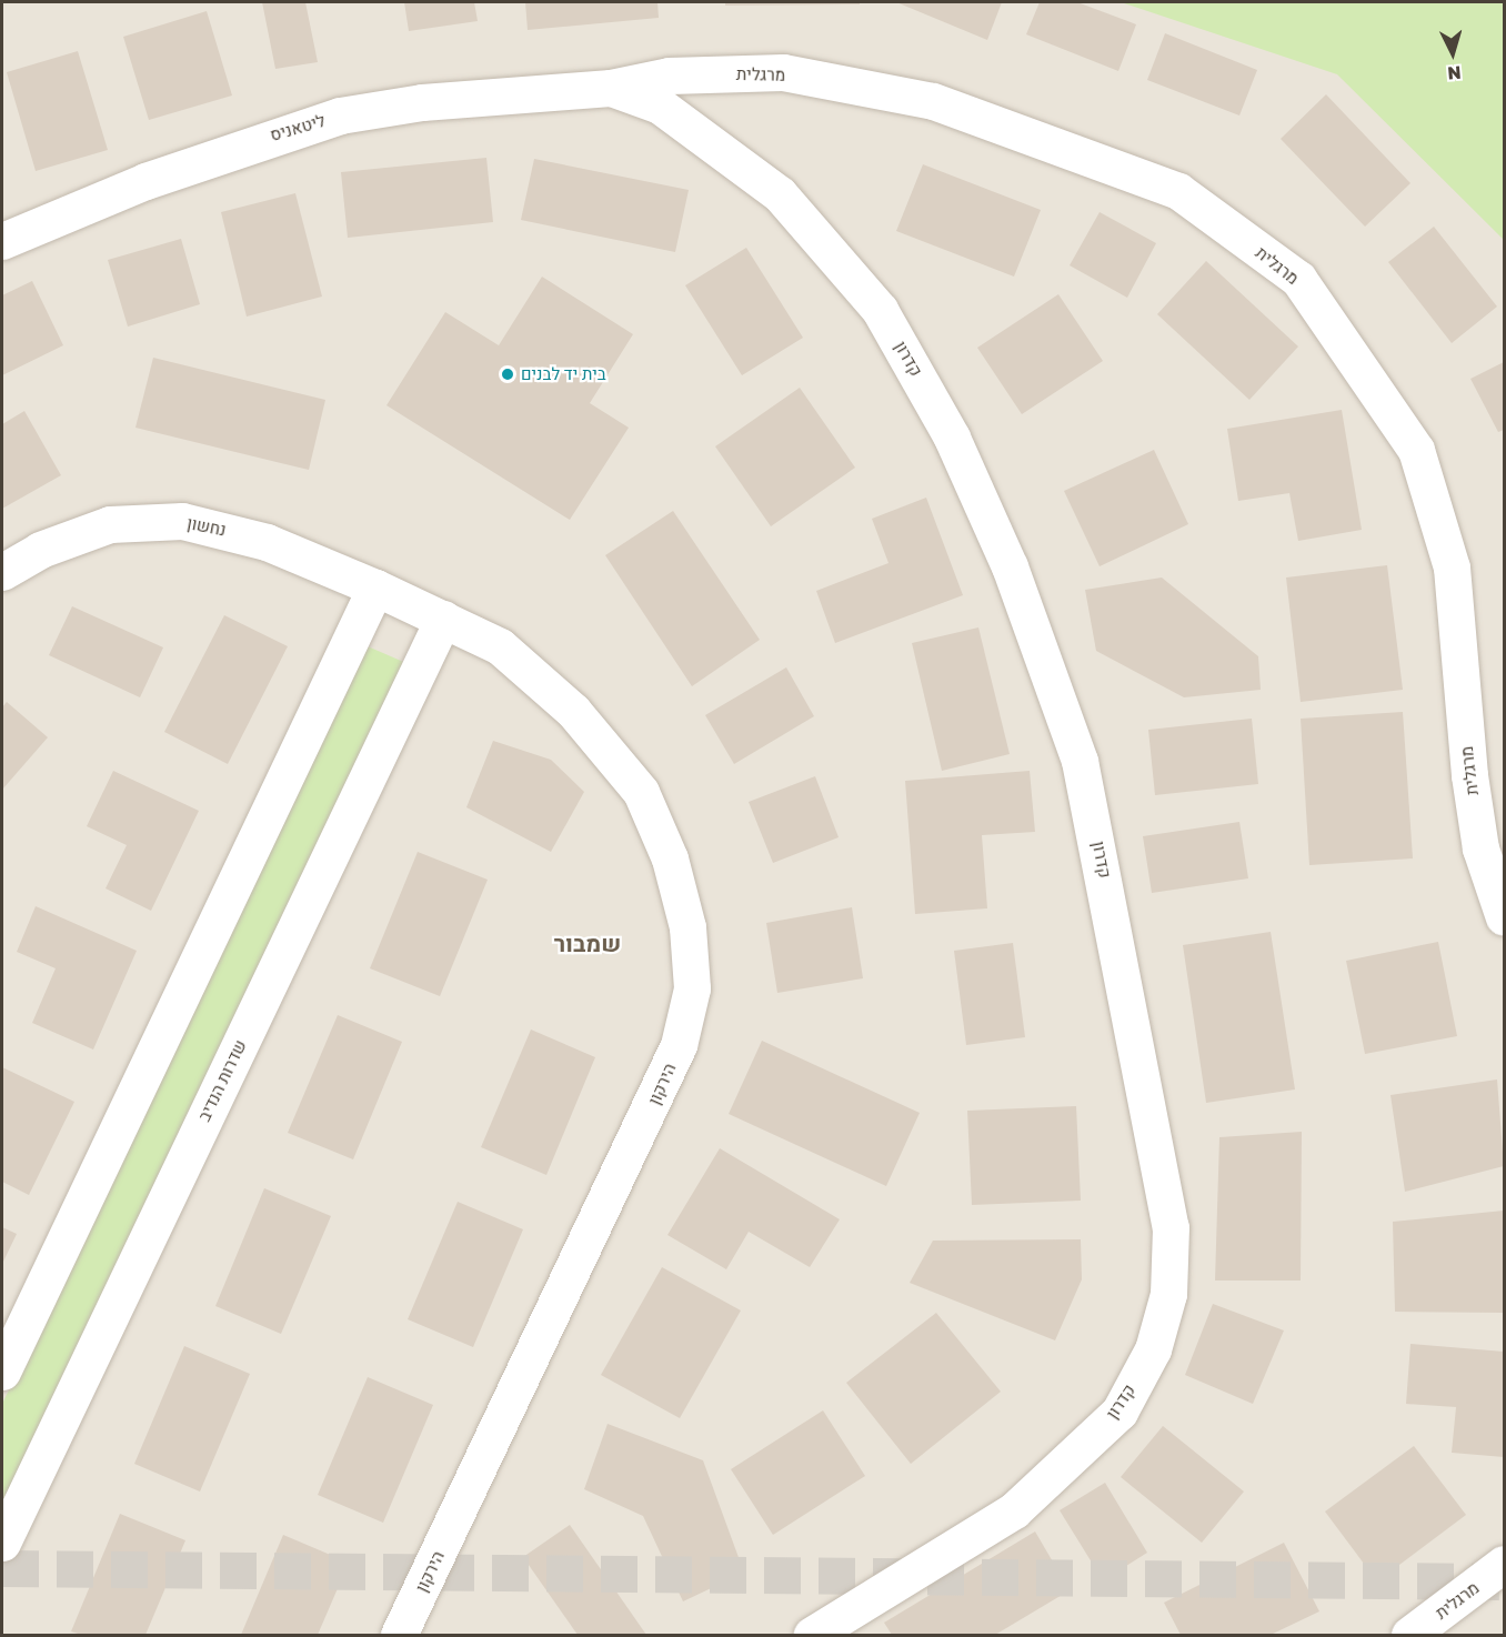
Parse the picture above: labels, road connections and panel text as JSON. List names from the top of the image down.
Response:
{
  "streets": {
    "street": [
      "מרגלית",
      "ליטאניס",
      "קדרון",
      "נחשון",
      "שדרות הנדיב",
      "הירקון"
    ]
  },
  "crossings": [
    ["מרגלית", "ליטאניס"],
    ["מרגלית", "קדרון"],
    ["ליטאניס", "קדרון"],
    ["נחשון", "הירקון"],
    ["שדרות הנדיב", "הירקון"]
  ],
  "districts": ["שמבור"],
  "places": ["בית יד לבנים"],
  "north": "bottom"
}
